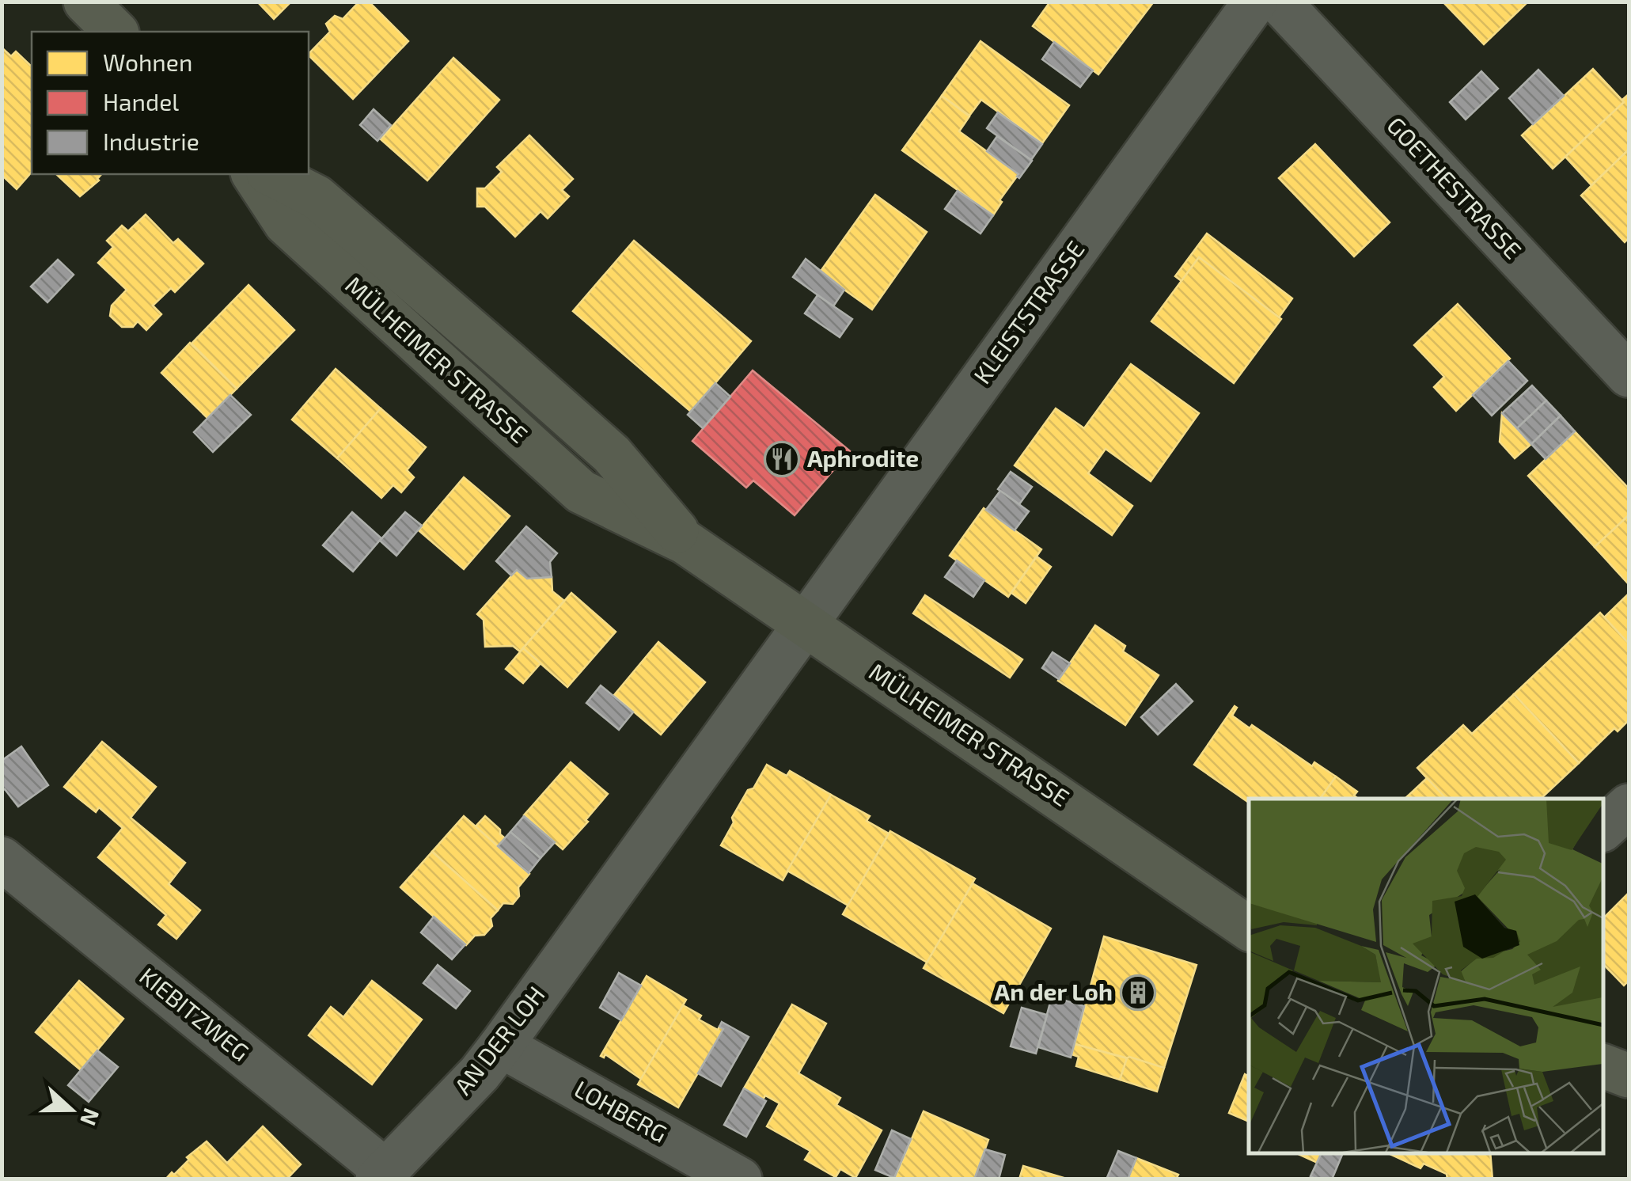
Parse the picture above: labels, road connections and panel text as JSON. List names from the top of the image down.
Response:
{
  "streets": {
    "main road": ["MÜLHEIMER STRASSE"],
    "street": [
      "GOETHESTRASSE",
      "KLEISTSTRASSE",
      "KIEBITZWEG",
      "AN DER LOH",
      "LOHBERG"
    ]
  },
  "crossings": [
    ["KLEISTSTRASSE", "MÜLHEIMER STRASSE"],
    ["KLEISTSTRASSE", "AN DER LOH"],
    ["MÜLHEIMER STRASSE", "AN DER LOH"],
    ["KIEBITZWEG", "AN DER LOH"],
    ["AN DER LOH", "LOHBERG"]
  ],
  "places": {
    "restaurant": ["Aphrodite"],
    "building": ["An der Loh"]
  },
  "legend": ["Wohnen", "Handel", "Industrie"],
  "north": "right"
}
